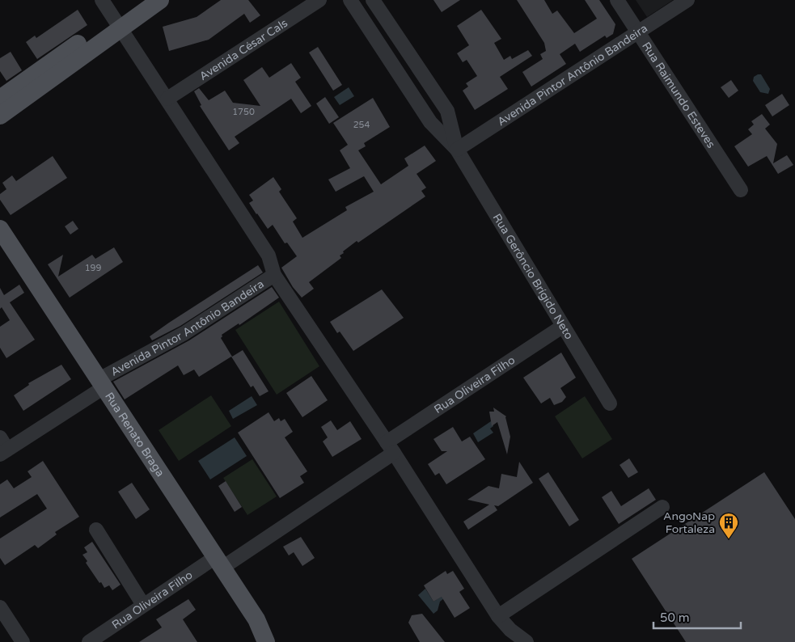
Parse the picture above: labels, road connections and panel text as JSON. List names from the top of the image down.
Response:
{
  "streets": {
    "main road": ["Rua Renato Braga"],
    "street": [
      "Avenida César Cals",
      "Avenida Pintor Antônio Bandeira",
      "Rua Raimundo Esteves",
      "Rua Gerôncio Brígido Neto",
      "Rua Oliveira Filho"
    ]
  },
  "crossings": [
    ["Avenida Pintor Antônio Bandeira", "Rua Raimundo Esteves"],
    ["Avenida Pintor Antônio Bandeira", "Rua Gerôncio Brígido Neto"],
    ["Avenida Pintor Antônio Bandeira", "Rua Renato Braga"],
    ["Rua Gerôncio Brígido Neto", "Rua Oliveira Filho"],
    ["Rua Oliveira Filho", "Rua Renato Braga"]
  ],
  "places": {
    "building": ["AngoNap Fortaleza"]
  },
  "house_numbers": ["1750", "254", "199"],
  "scale_bar": "50 m"
}
